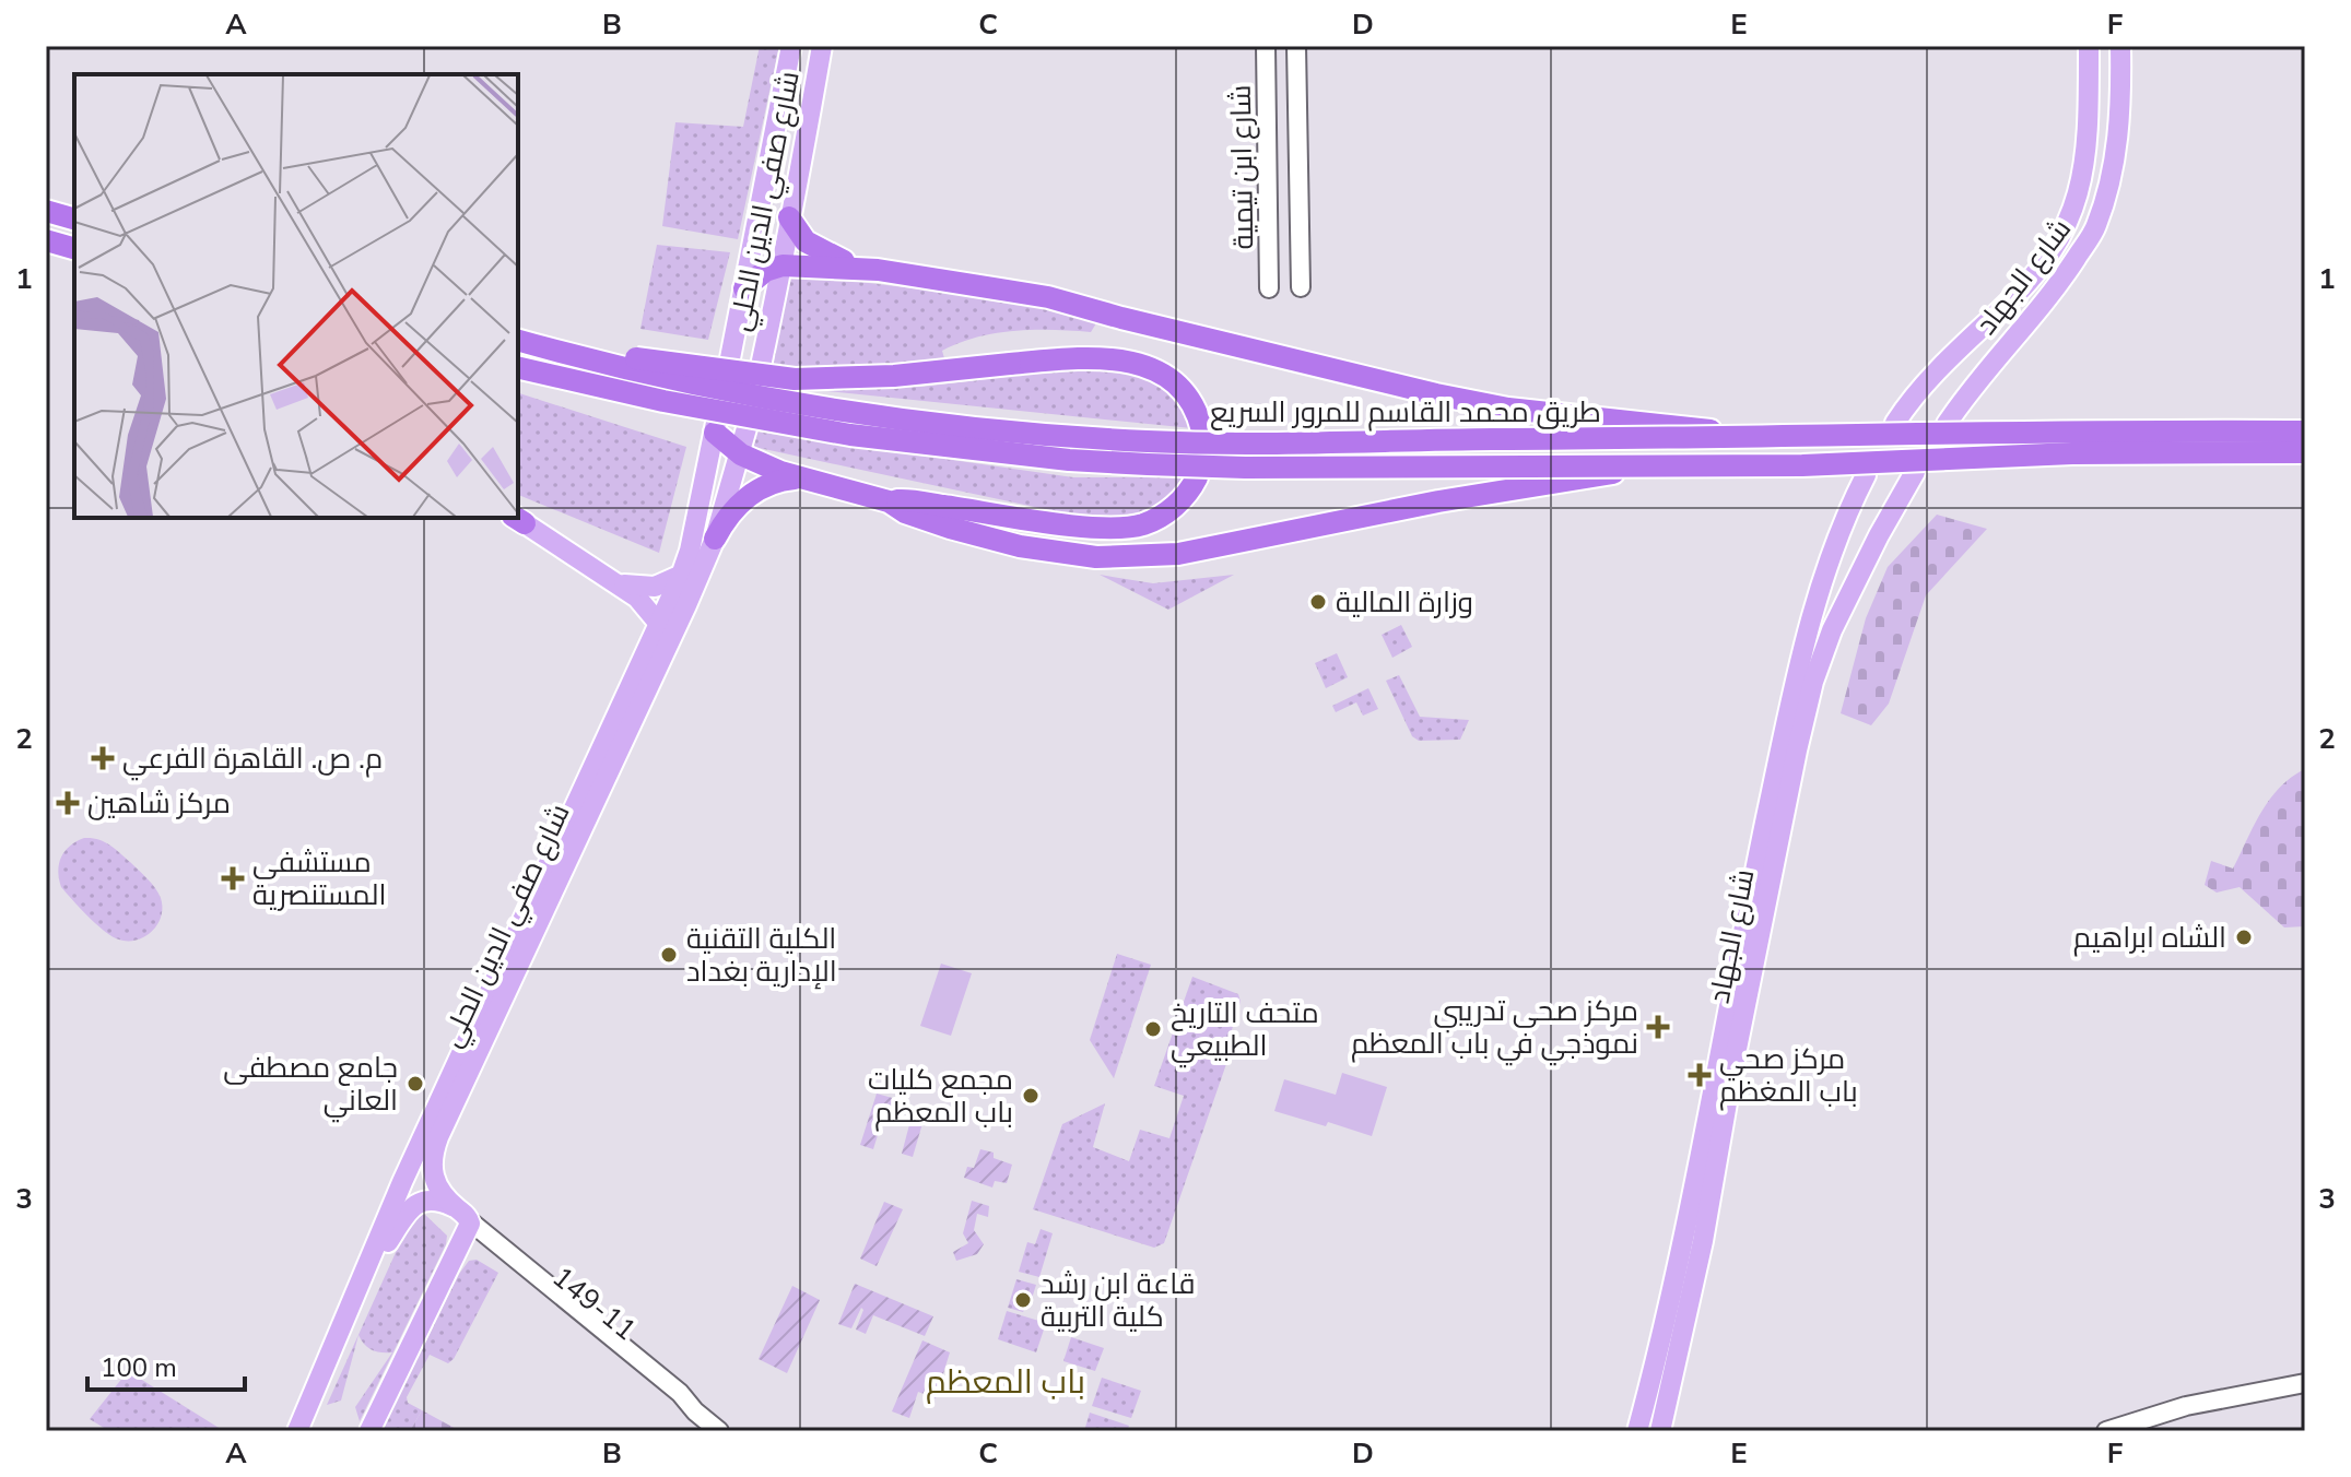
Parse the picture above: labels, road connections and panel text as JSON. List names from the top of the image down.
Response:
{
  "streets": {
    "highway": ["طريق محمد القاسم للمرور السريع"],
    "main road": ["شارع صفي الدين الحلي", "شارع الجهاد"],
    "street": ["شارع ابن تيمية", "149-11"]
  },
  "crossings": [
    ["شارع صفي الدين الحلي", "149-11"]
  ],
  "districts": ["باب المعظم"],
  "places": {
    "other": [
      "وزارة المالية",
      "الشاه ابراهيم",
      "الكلية التقنية الإدارية بغداد",
      "متحف التاريخ الطبيعي",
      "جامع مصطفى العاني",
      "مجمع كليات باب المعظم",
      "قاعة ابن رشد كلية التربية"
    ],
    "health": [
      "م. ص. القاهرة الفرعي",
      "مركز شاهين",
      "مستشفى المستنصرية",
      "مركز صحي تدريبي نموذجي في باب المعظم",
      "مركز صحي باب المغظم"
    ]
  },
  "scale_bar": "100 m",
  "grid": {
    "columns": [
      "A",
      "B",
      "C",
      "D",
      "E",
      "F"
    ],
    "rows": ["1", "2", "3"]
  }
}
